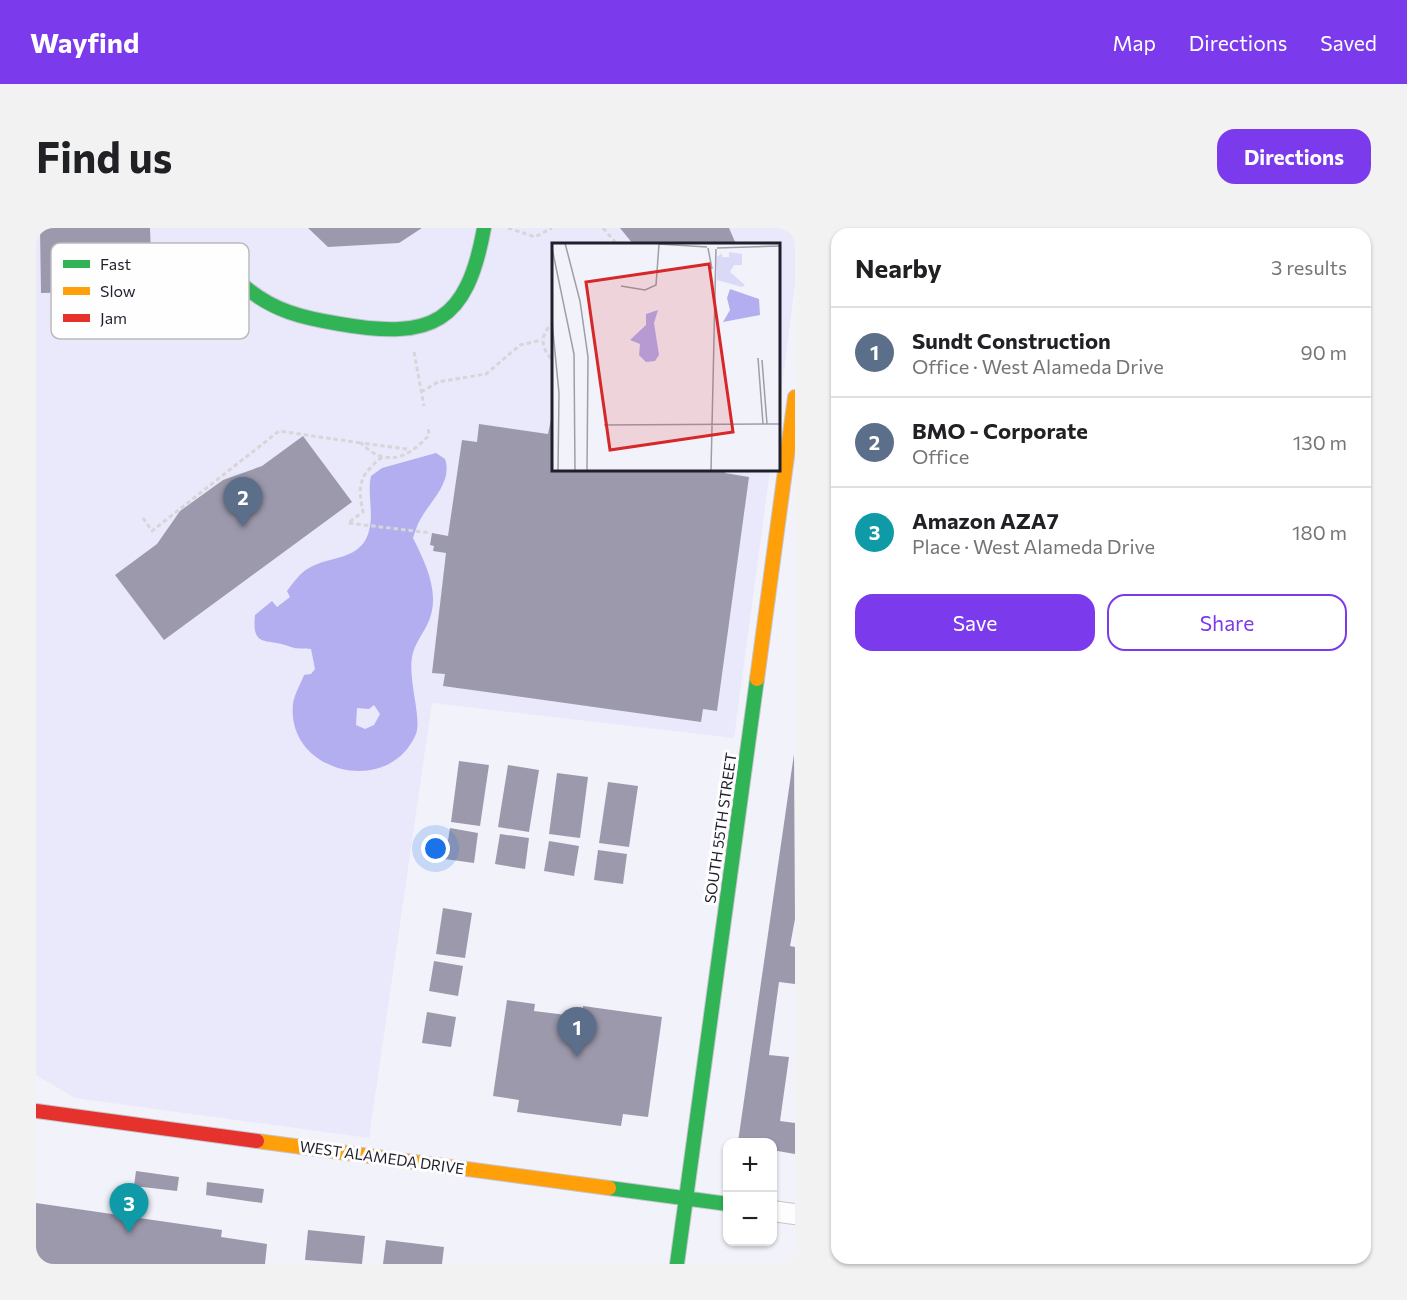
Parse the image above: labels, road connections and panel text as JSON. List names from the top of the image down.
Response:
{
  "streets": {
    "street": ["SOUTH 55TH STREET", "WEST ALAMEDA DRIVE"]
  },
  "crossings": [
    ["SOUTH 55TH STREET", "WEST ALAMEDA DRIVE"]
  ],
  "legend": ["Fast", "Slow", "Jam"],
  "page": {
    "header": "Wayfind",
    "nav": ["Map", "Directions", "Saved"],
    "buttons": [
      "Directions",
      ["Save", "Share"]
    ],
    "title": "Find us",
    "heading": ["Nearby", "3 results"],
    "list": [
      {
        "mark": "1",
        "name": "Sundt Construction",
        "note": "Office · West Alameda Drive",
        "value": "90 m"
      },
      {
        "mark": "2",
        "name": "BMO - Corporate",
        "note": "Office",
        "value": "130 m"
      },
      {
        "mark": "3",
        "name": "Amazon AZA7",
        "note": "Place · West Alameda Drive",
        "value": "180 m"
      }
    ],
    "pins": ["2", "1", "3"],
    "map_buttons": ["+", "−"]
  }
}
